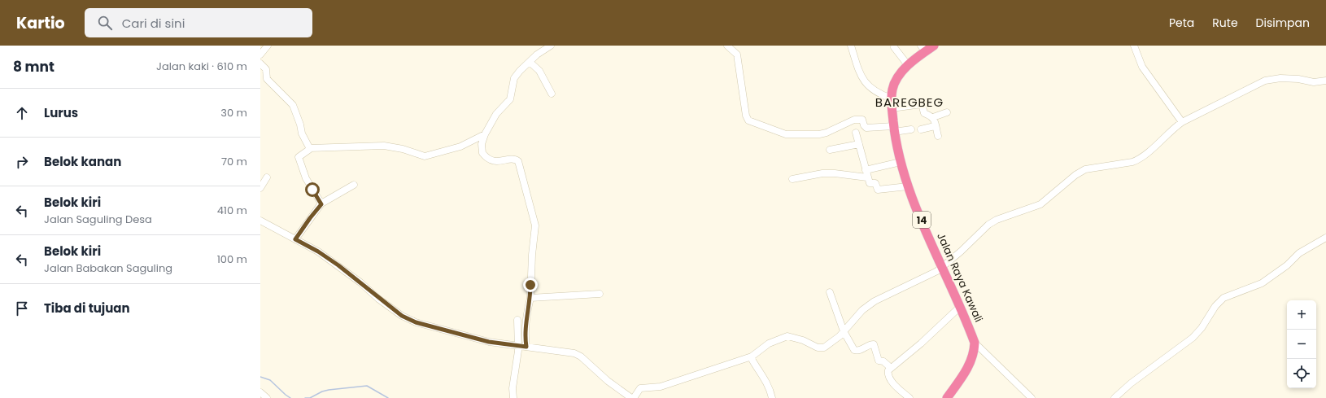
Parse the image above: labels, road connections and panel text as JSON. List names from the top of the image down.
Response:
{
  "streets": {
    "highway": ["14", "Jalan Raya Kawali"]
  },
  "districts": ["BAREGBEG"],
  "page": {
    "header": "Kartio",
    "search": "Cari di sini",
    "nav": ["Peta", "Rute", "Disimpan"],
    "heading": ["8 mnt", "Jalan kaki · 610 m"],
    "list": [
      ["Lurus", "30 m"],
      ["Belok kanan", "70 m"],
      ["Belok kiri", "Jalan Saguling Desa", "410 m"],
      ["Belok kiri", "Jalan Babakan Saguling", "100 m"],
      "Tiba di tujuan"
    ],
    "map_buttons": ["+", "−"]
  }
}
